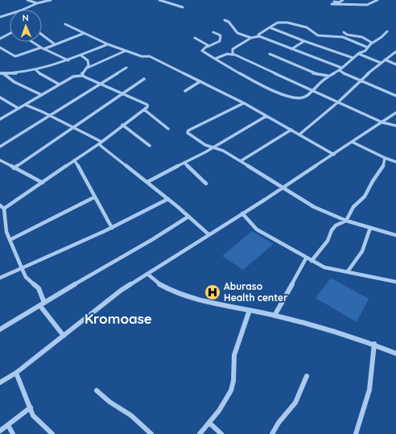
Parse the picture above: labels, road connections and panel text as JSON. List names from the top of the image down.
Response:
{
  "districts": ["Kromoase"],
  "places": {
    "hospital": ["Aburaso Health center"]
  },
  "north": "top"
}
